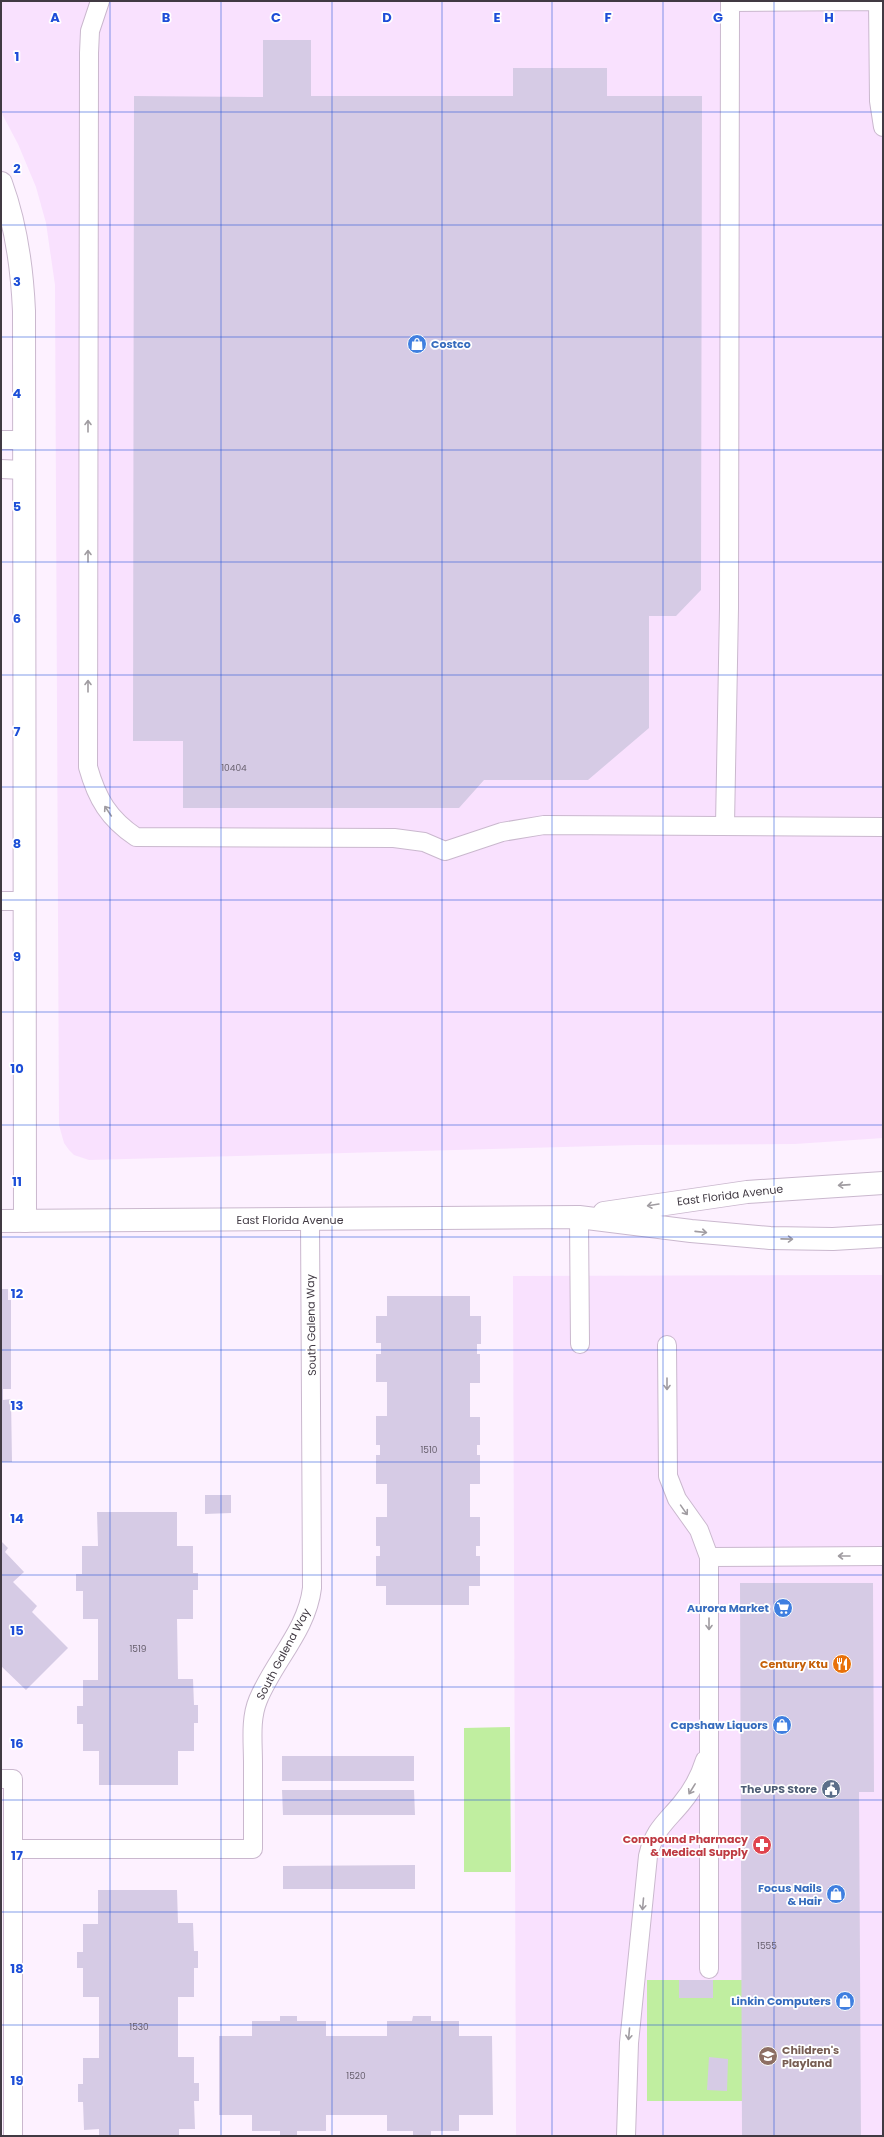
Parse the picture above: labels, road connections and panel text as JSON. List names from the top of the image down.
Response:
{
  "streets": {
    "main road": ["East Florida Avenue"],
    "lane": ["South Galena Way"]
  },
  "crossings": [
    ["East Florida Avenue", "South Galena Way"]
  ],
  "places": {
    "shop": [
      "Costco",
      "Capshaw Liquors",
      "Focus Nails & Hair",
      "Linkin Computers"
    ],
    "supermarket": ["Aurora Market"],
    "restaurant": ["Century Ktu"],
    "public building": ["The UPS Store"],
    "pharmacy": ["Compound Pharmacy & Medical Supply"],
    "school or university": ["Children's Playland"]
  },
  "house_numbers": [
    "10404",
    "1510",
    "1519",
    "1555",
    "1530",
    "1520"
  ],
  "grid": {
    "columns": [
      "A",
      "B",
      "C",
      "D",
      "E",
      "F",
      "G",
      "H"
    ],
    "rows": [
      "1",
      "2",
      "3",
      "4",
      "5",
      "6",
      "7",
      "8",
      "9",
      "10",
      "11",
      "12",
      "13",
      "14",
      "15",
      "16",
      "17",
      "18",
      "19"
    ]
  }
}
